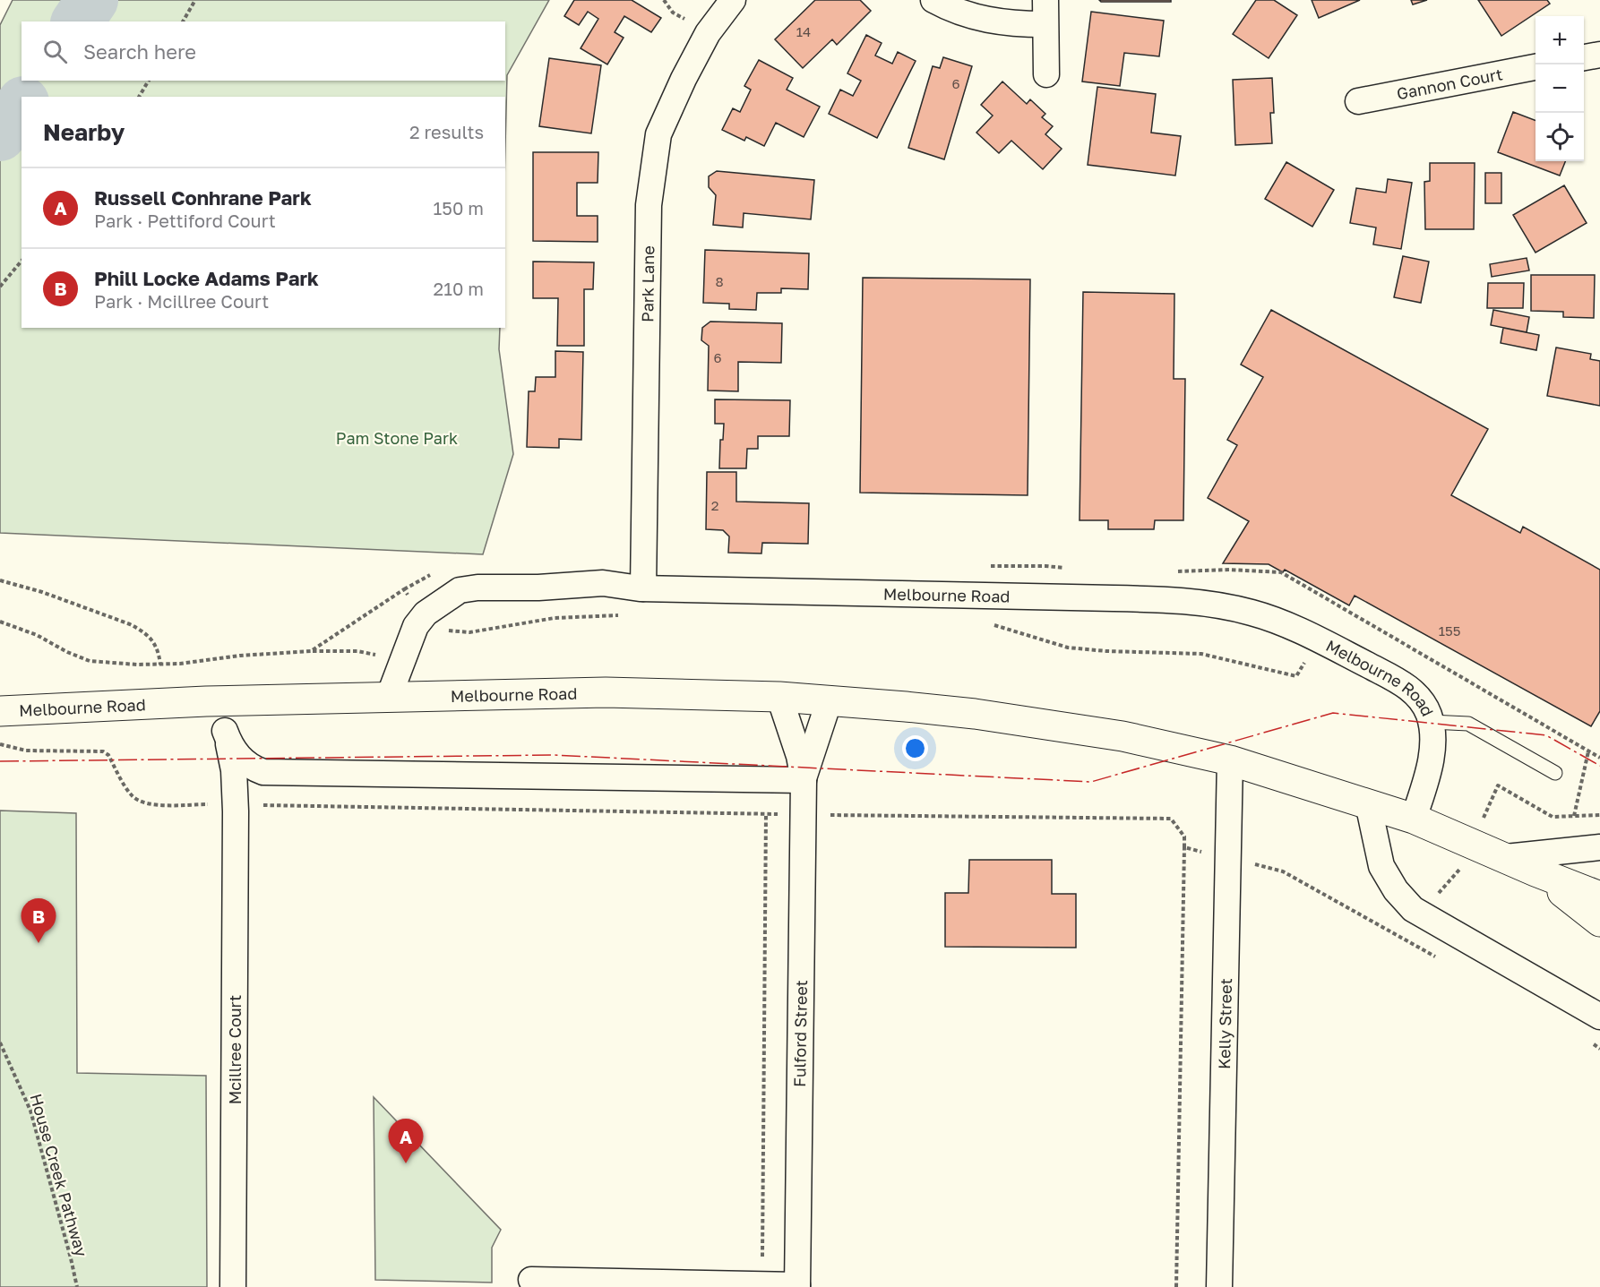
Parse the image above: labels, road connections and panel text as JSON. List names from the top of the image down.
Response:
{
  "streets": {
    "main road": ["Melbourne Road"],
    "street": [
      "Gannon Court",
      "Park Lane",
      "Kelly Street",
      "Fulford Street",
      "Mcillree Court"
    ],
    "path": ["House Creek Pathway"]
  },
  "crossings": [
    ["Park Lane", "Melbourne Road"],
    ["Melbourne Road", "Kelly Street"],
    ["Melbourne Road", "Fulford Street"],
    ["Melbourne Road", "Mcillree Court"]
  ],
  "parks": ["Pam Stone Park"],
  "house_numbers": [
    "14",
    "6",
    "8",
    "6",
    "2",
    "155"
  ],
  "page": {
    "map_buttons": ["+", "−"],
    "search": "Search here",
    "heading": ["Nearby", "2 results"],
    "list": [
      {
        "mark": "A",
        "name": "Russell Conhrane Park",
        "note": "Park · Pettiford Court",
        "value": "150 m"
      },
      {
        "mark": "B",
        "name": "Phill Locke Adams Park",
        "note": "Park · Mcillree Court",
        "value": "210 m"
      }
    ],
    "pins": ["B", "A"]
  }
}
